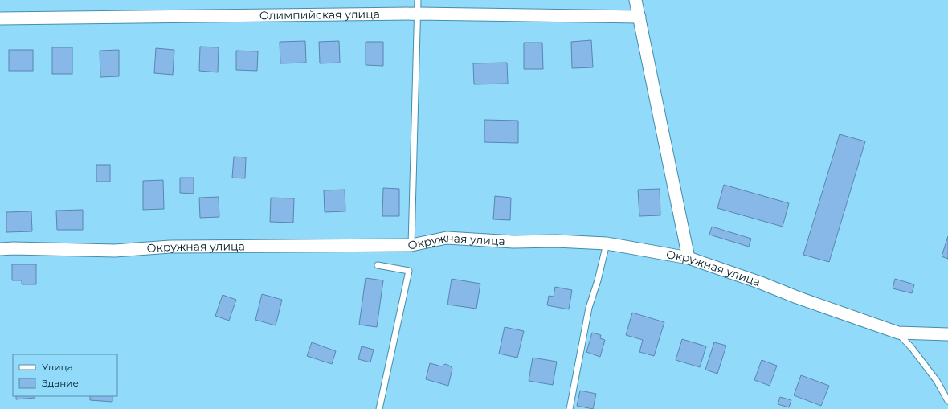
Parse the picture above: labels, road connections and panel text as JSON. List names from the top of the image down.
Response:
{
  "streets": {
    "street": ["Олимпийская улица", "Окружная улица"]
  },
  "legend": ["Улица", "Здание"]
}
